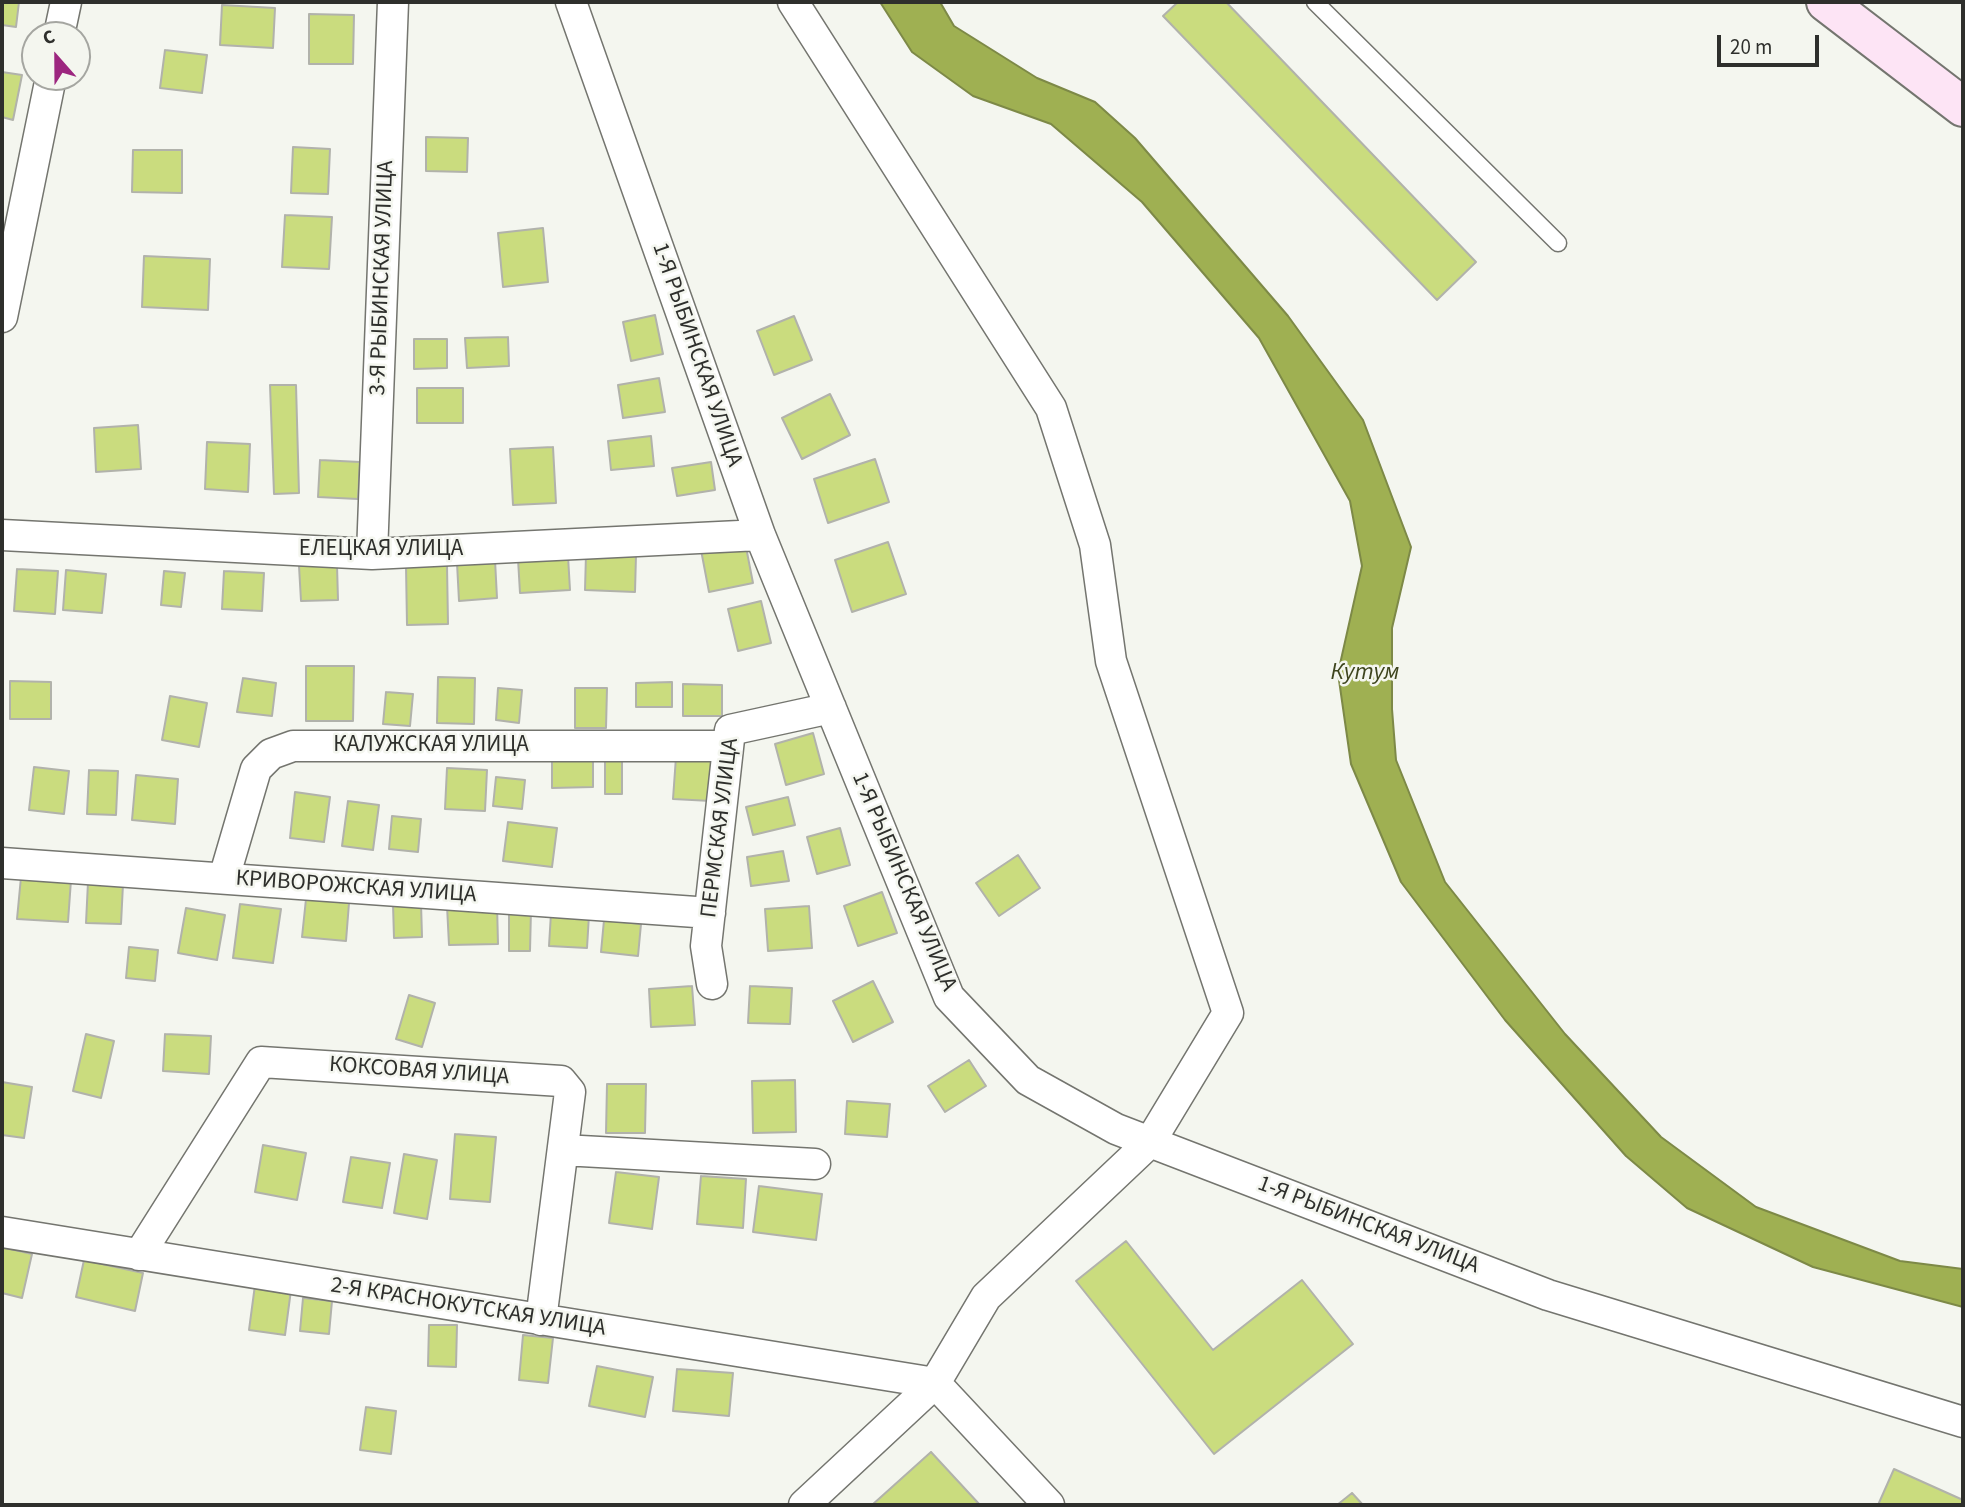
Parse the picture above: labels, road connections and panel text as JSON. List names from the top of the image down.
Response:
{
  "streets": {
    "street": [
      "3-Я РЫБИНСКАЯ УЛИЦА",
      "1-Я РЫБИНСКАЯ УЛИЦА",
      "ЕЛЕЦКАЯ УЛИЦА",
      "КАЛУЖСКАЯ УЛИЦА",
      "ПЕРМСКАЯ УЛИЦА",
      "КРИВОРОЖСКАЯ УЛИЦА",
      "КОКСОВАЯ УЛИЦА",
      "2-Я КРАСНОКУТСКАЯ УЛИЦА"
    ]
  },
  "crossings": [
    ["3-Я РЫБИНСКАЯ УЛИЦА", "ЕЛЕЦКАЯ УЛИЦА"],
    ["1-Я РЫБИНСКАЯ УЛИЦА", "ЕЛЕЦКАЯ УЛИЦА"],
    ["1-Я РЫБИНСКАЯ УЛИЦА", "ПЕРМСКАЯ УЛИЦА"],
    ["КАЛУЖСКАЯ УЛИЦА", "ПЕРМСКАЯ УЛИЦА"],
    ["КАЛУЖСКАЯ УЛИЦА", "КРИВОРОЖСКАЯ УЛИЦА"],
    ["ПЕРМСКАЯ УЛИЦА", "КРИВОРОЖСКАЯ УЛИЦА"],
    ["КОКСОВАЯ УЛИЦА", "2-Я КРАСНОКУТСКАЯ УЛИЦА"]
  ],
  "water": ["Кутум"],
  "scale_bar": "20 m",
  "north": "top"
}
